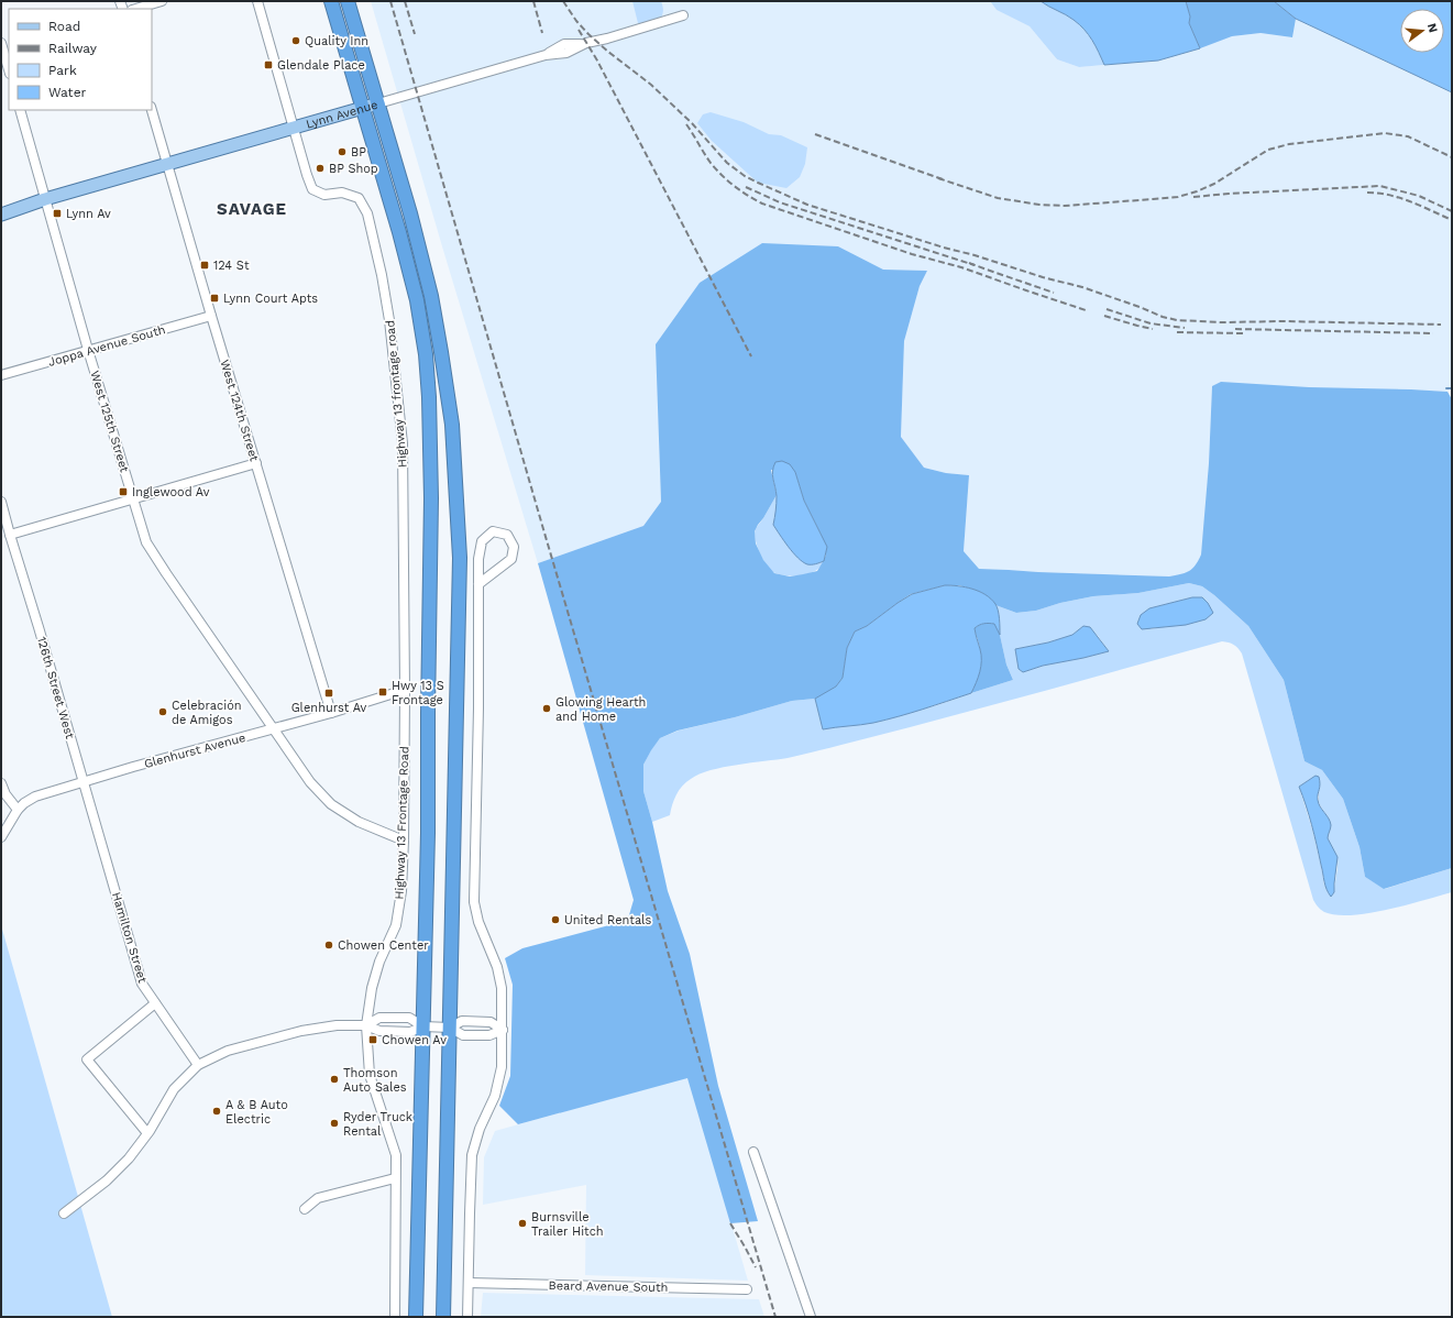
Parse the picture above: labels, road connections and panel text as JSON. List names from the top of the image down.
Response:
{
  "streets": {
    "main road": ["Lynn Avenue"],
    "street": [
      "Joppa Avenue South",
      "Highway 13 frontage road",
      "West 124th Street",
      "West 125th Street",
      "126th Street West",
      "Glenhurst Avenue",
      "Highway 13 Frontage Road",
      "Hamilton Street",
      "Beard Avenue South"
    ]
  },
  "crossings": [
    ["Lynn Avenue", "Highway 13 frontage road"],
    ["Lynn Avenue", "West 124th Street"],
    ["Lynn Avenue", "West 125th Street"],
    ["Joppa Avenue South", "West 124th Street"],
    ["Joppa Avenue South", "West 125th Street"],
    ["Highway 13 frontage road", "Glenhurst Avenue"],
    ["Highway 13 frontage road", "Highway 13 Frontage Road"],
    ["West 124th Street", "Glenhurst Avenue"],
    ["West 125th Street", "Glenhurst Avenue"],
    ["West 125th Street", "Highway 13 Frontage Road"],
    ["126th Street West", "Glenhurst Avenue"],
    ["126th Street West", "Hamilton Street"],
    ["Glenhurst Avenue", "Highway 13 Frontage Road"]
  ],
  "districts": ["SAVAGE"],
  "places": {
    "other": [
      "Quality Inn",
      "BP",
      "BP Shop",
      "Glowing Hearth and Home",
      "Celebración de Amigos",
      "United Rentals",
      "Chowen Center",
      "Thomson Auto Sales",
      "A & B Auto Electric",
      "Ryder Truck Rental",
      "Burnsville Trailer Hitch"
    ],
    "transit": [
      "Glendale Place",
      "Lynn Av",
      "124 St",
      "Lynn Court Apts",
      "Inglewood Av",
      "Hwy 13 S Frontage",
      "Glenhurst Av",
      "Chowen Av"
    ]
  },
  "legend": [
    "Road",
    "Railway",
    "Park",
    "Water"
  ],
  "north": "right"
}
